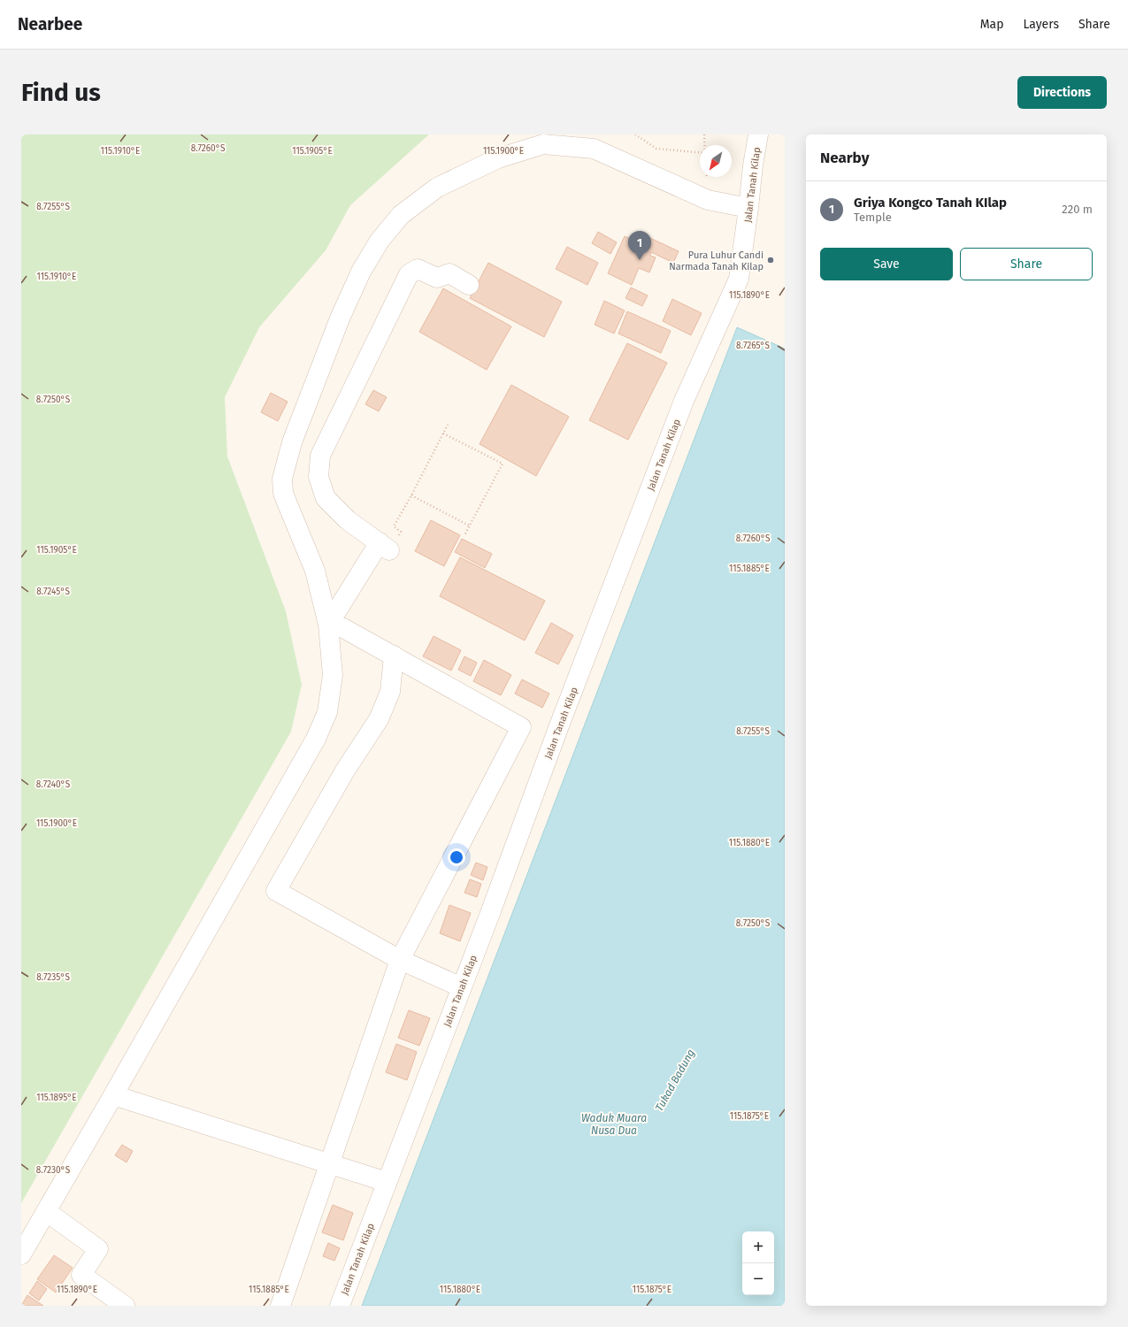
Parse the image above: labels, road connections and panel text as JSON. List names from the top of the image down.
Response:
{
  "streets": {
    "lane": ["Jalan Tanah Kilap"]
  },
  "water": ["Tukad Badung", "Waduk Muara Nusa Dua"],
  "places": ["Pura Luhur Candi Narmada Tanah Kilap"],
  "north": "bottom left",
  "page": {
    "header": "Nearbee",
    "nav": ["Map", "Layers", "Share"],
    "buttons": [
      "Directions",
      ["Save", "Share"]
    ],
    "title": "Find us",
    "heading": "Nearby",
    "list": [
      {
        "mark": "1",
        "name": "Griya Kongco Tanah KIlap",
        "note": "Temple",
        "value": "220 m"
      }
    ],
    "pins": "1",
    "map_buttons": ["+", "−"]
  },
  "coordinates": [
    "8.7260°S",
    "115.1910°E",
    "115.1905°E",
    "115.1900°E",
    "8.7255°S",
    "115.1890°E",
    "8.7265°S",
    "8.7250°S",
    "115.1885°E",
    "8.7245°S",
    "8.7240°S",
    "115.1880°E",
    "8.7235°S",
    "115.1895°E",
    "115.1875°E",
    "8.7230°S"
  ]
}
